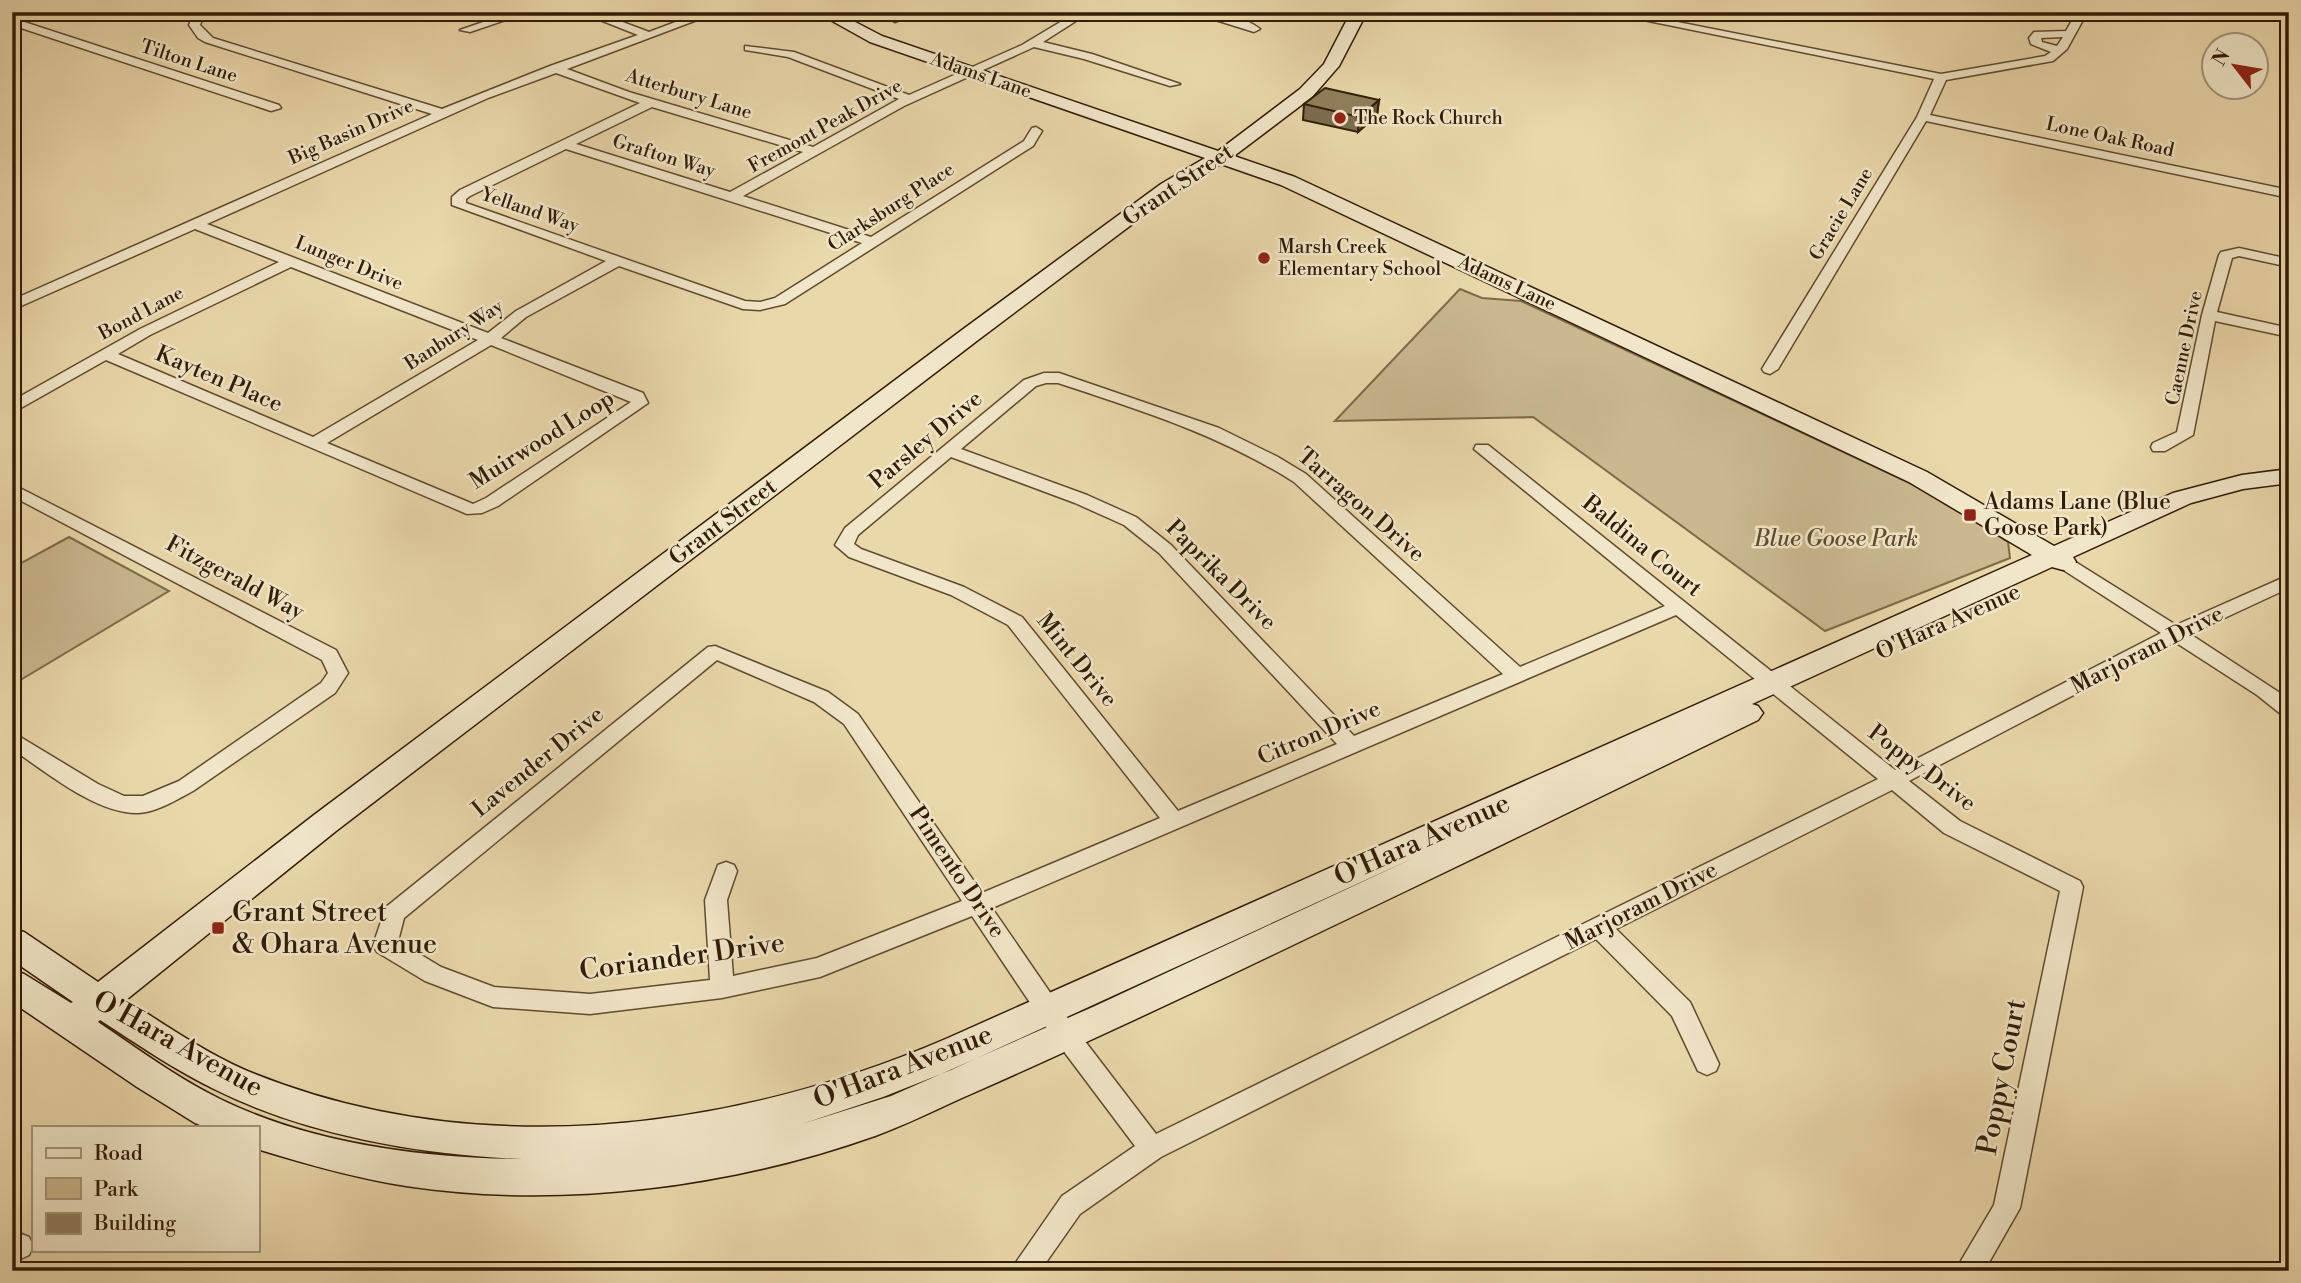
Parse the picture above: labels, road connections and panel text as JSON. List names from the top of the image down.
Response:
{
  "streets": {
    "street": [
      "Tilton Lane",
      "Adams Lane",
      "Atterbury Lane",
      "Fremont Peak Drive",
      "Big Basin Drive",
      "Lone Oak Road",
      "Grafton Way",
      "Grant Street",
      "Clarksburg Place",
      "Yelland Way",
      "Gracie Lane",
      "Lunger Drive",
      "Bond Lane",
      "Banbury Way",
      "Caenne Drive",
      "Kayten Place",
      "Muirwood Loop",
      "Parsley Drive",
      "Tarragon Drive",
      "Baldina Court",
      "Paprika Drive",
      "Fitzgerald Way",
      "O'Hara Avenue",
      "Marjoram Drive",
      "Mint Drive",
      "Citron Drive",
      "Lavender Drive",
      "Poppy Drive",
      "Pimento Drive",
      "Coriander Drive",
      "Poppy Court"
    ]
  },
  "crossings": [
    ["Adams Lane", "Fremont Peak Drive"],
    ["Adams Lane", "Grant Street"],
    ["Adams Lane", "O'Hara Avenue"],
    ["Atterbury Lane", "Fremont Peak Drive"],
    ["Atterbury Lane", "Big Basin Drive"],
    ["Atterbury Lane", "Yelland Way"],
    ["Fremont Peak Drive", "Grafton Way"],
    ["Big Basin Drive", "Lunger Drive"],
    ["Lone Oak Road", "Gracie Lane"],
    ["Grafton Way", "Clarksburg Place"],
    ["Grafton Way", "Yelland Way"],
    ["Grant Street", "O'Hara Avenue"],
    ["Clarksburg Place", "Yelland Way"],
    ["Yelland Way", "Banbury Way"],
    ["Lunger Drive", "Bond Lane"],
    ["Lunger Drive", "Banbury Way"],
    ["Lunger Drive", "Muirwood Loop"],
    ["Bond Lane", "Kayten Place"],
    ["Banbury Way", "Kayten Place"],
    ["Banbury Way", "Muirwood Loop"],
    ["Kayten Place", "Muirwood Loop"],
    ["Parsley Drive", "Tarragon Drive"],
    ["Parsley Drive", "Paprika Drive"],
    ["Parsley Drive", "Mint Drive"],
    ["Tarragon Drive", "Citron Drive"],
    ["Baldina Court", "O'Hara Avenue"],
    ["Baldina Court", "Citron Drive"],
    ["Baldina Court", "Poppy Drive"],
    ["Paprika Drive", "Citron Drive"],
    ["O'Hara Avenue", "Poppy Drive"],
    ["O'Hara Avenue", "Pimento Drive"],
    ["Marjoram Drive", "Poppy Drive"],
    ["Marjoram Drive", "Pimento Drive"],
    ["Mint Drive", "Citron Drive"],
    ["Citron Drive", "Pimento Drive"],
    ["Citron Drive", "Coriander Drive"],
    ["Lavender Drive", "Pimento Drive"],
    ["Lavender Drive", "Coriander Drive"],
    ["Poppy Drive", "Poppy Court"],
    ["Pimento Drive", "Coriander Drive"]
  ],
  "parks": ["Blue Goose Park"],
  "places": {
    "other": ["The Rock Church", "Marsh Creek Elementary School"],
    "transit": ["Adams Lane (Blue Goose Park)", "Grant Street & Ohara Avenue"]
  },
  "legend": ["Road", "Park", "Building"],
  "north": "top left"
}
